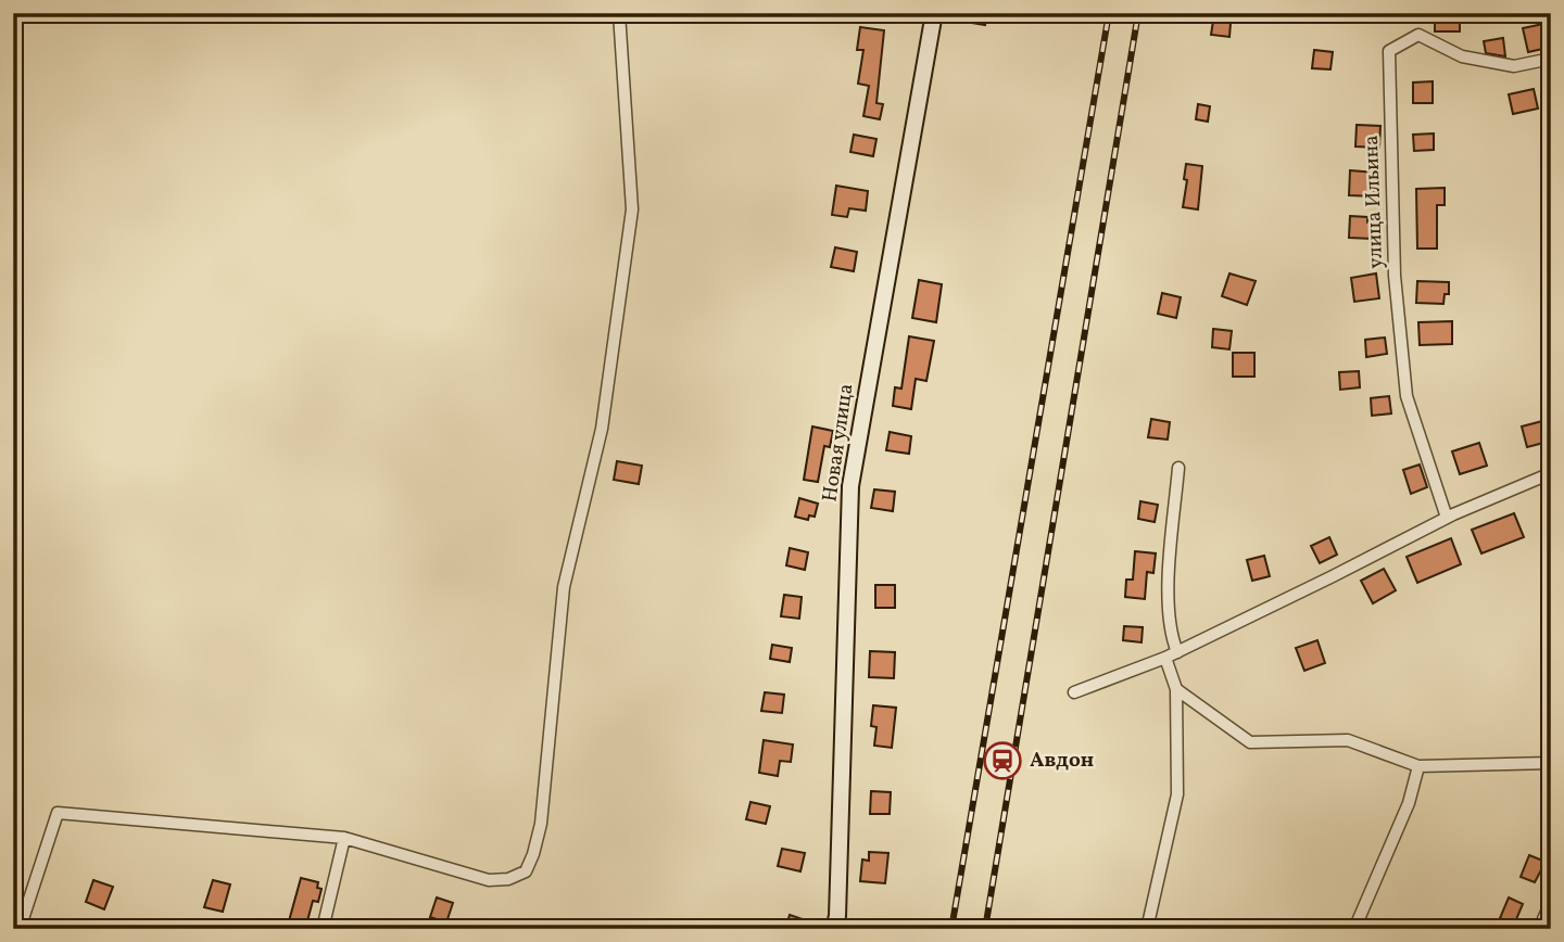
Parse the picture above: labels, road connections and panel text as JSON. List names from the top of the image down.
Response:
{
  "streets": {
    "street": ["улица Ильина", "Новая улица"]
  },
  "places": {
    "station": ["Авдон"]
  }
}
